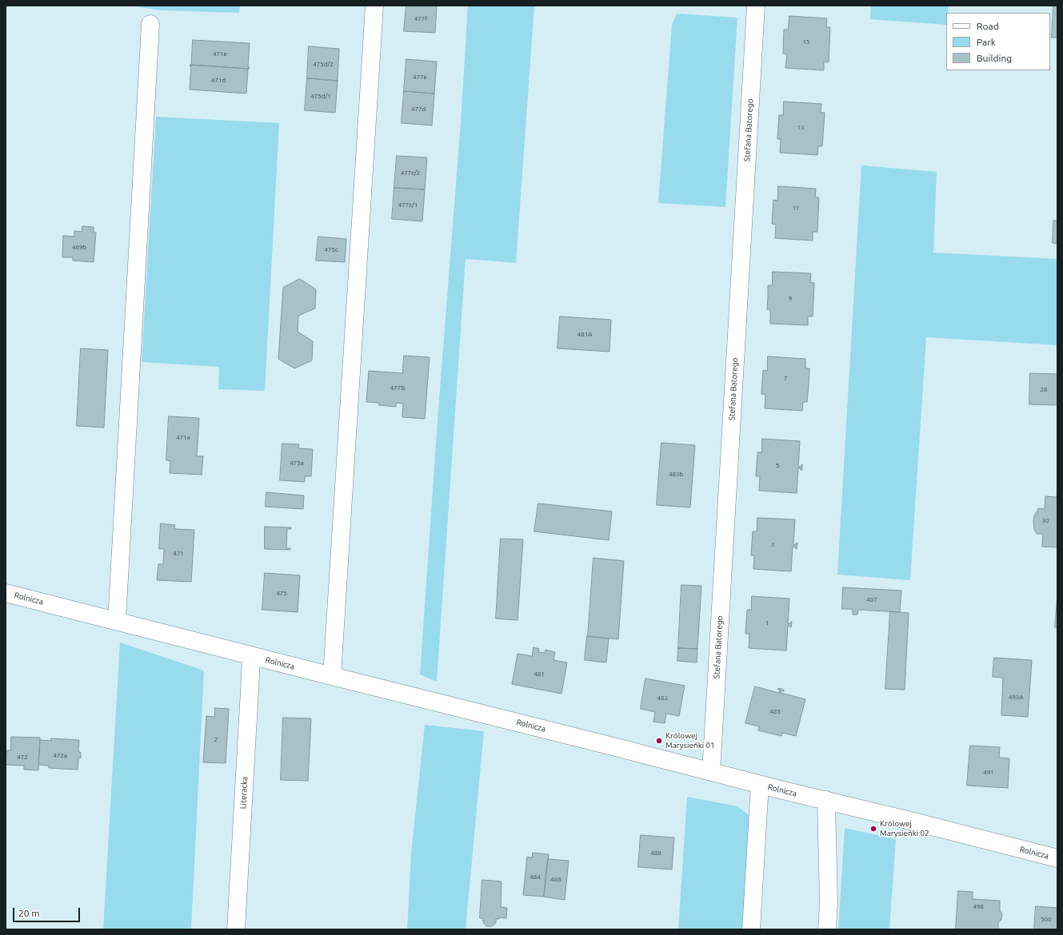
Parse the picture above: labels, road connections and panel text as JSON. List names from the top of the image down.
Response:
{
  "streets": {
    "street": ["Stefana Batorego", "Rolnicza", "Literacka"]
  },
  "crossings": [
    ["Stefana Batorego", "Rolnicza"],
    ["Rolnicza", "Literacka"]
  ],
  "places": ["Królowej Marysieńki 01", "Królowej Marysieńki 02"],
  "house_numbers": [
    "477f",
    "15",
    "471e",
    "475d/2",
    "477e",
    "471d",
    "475d/1",
    "477d",
    "13",
    "477c/2",
    "477c/1",
    "11",
    "469b",
    "475c",
    "9",
    "481A",
    "7",
    "477B",
    "28",
    "471a",
    "475a",
    "5",
    "483b",
    "30",
    "3",
    "471",
    "475",
    "487",
    "1",
    "481",
    "493A",
    "483",
    "485",
    "2",
    "472a",
    "472",
    "491",
    "488",
    "484",
    "486",
    "498",
    "500"
  ],
  "legend": ["Road", "Park", "Building"],
  "scale_bar": "20 m"
}
